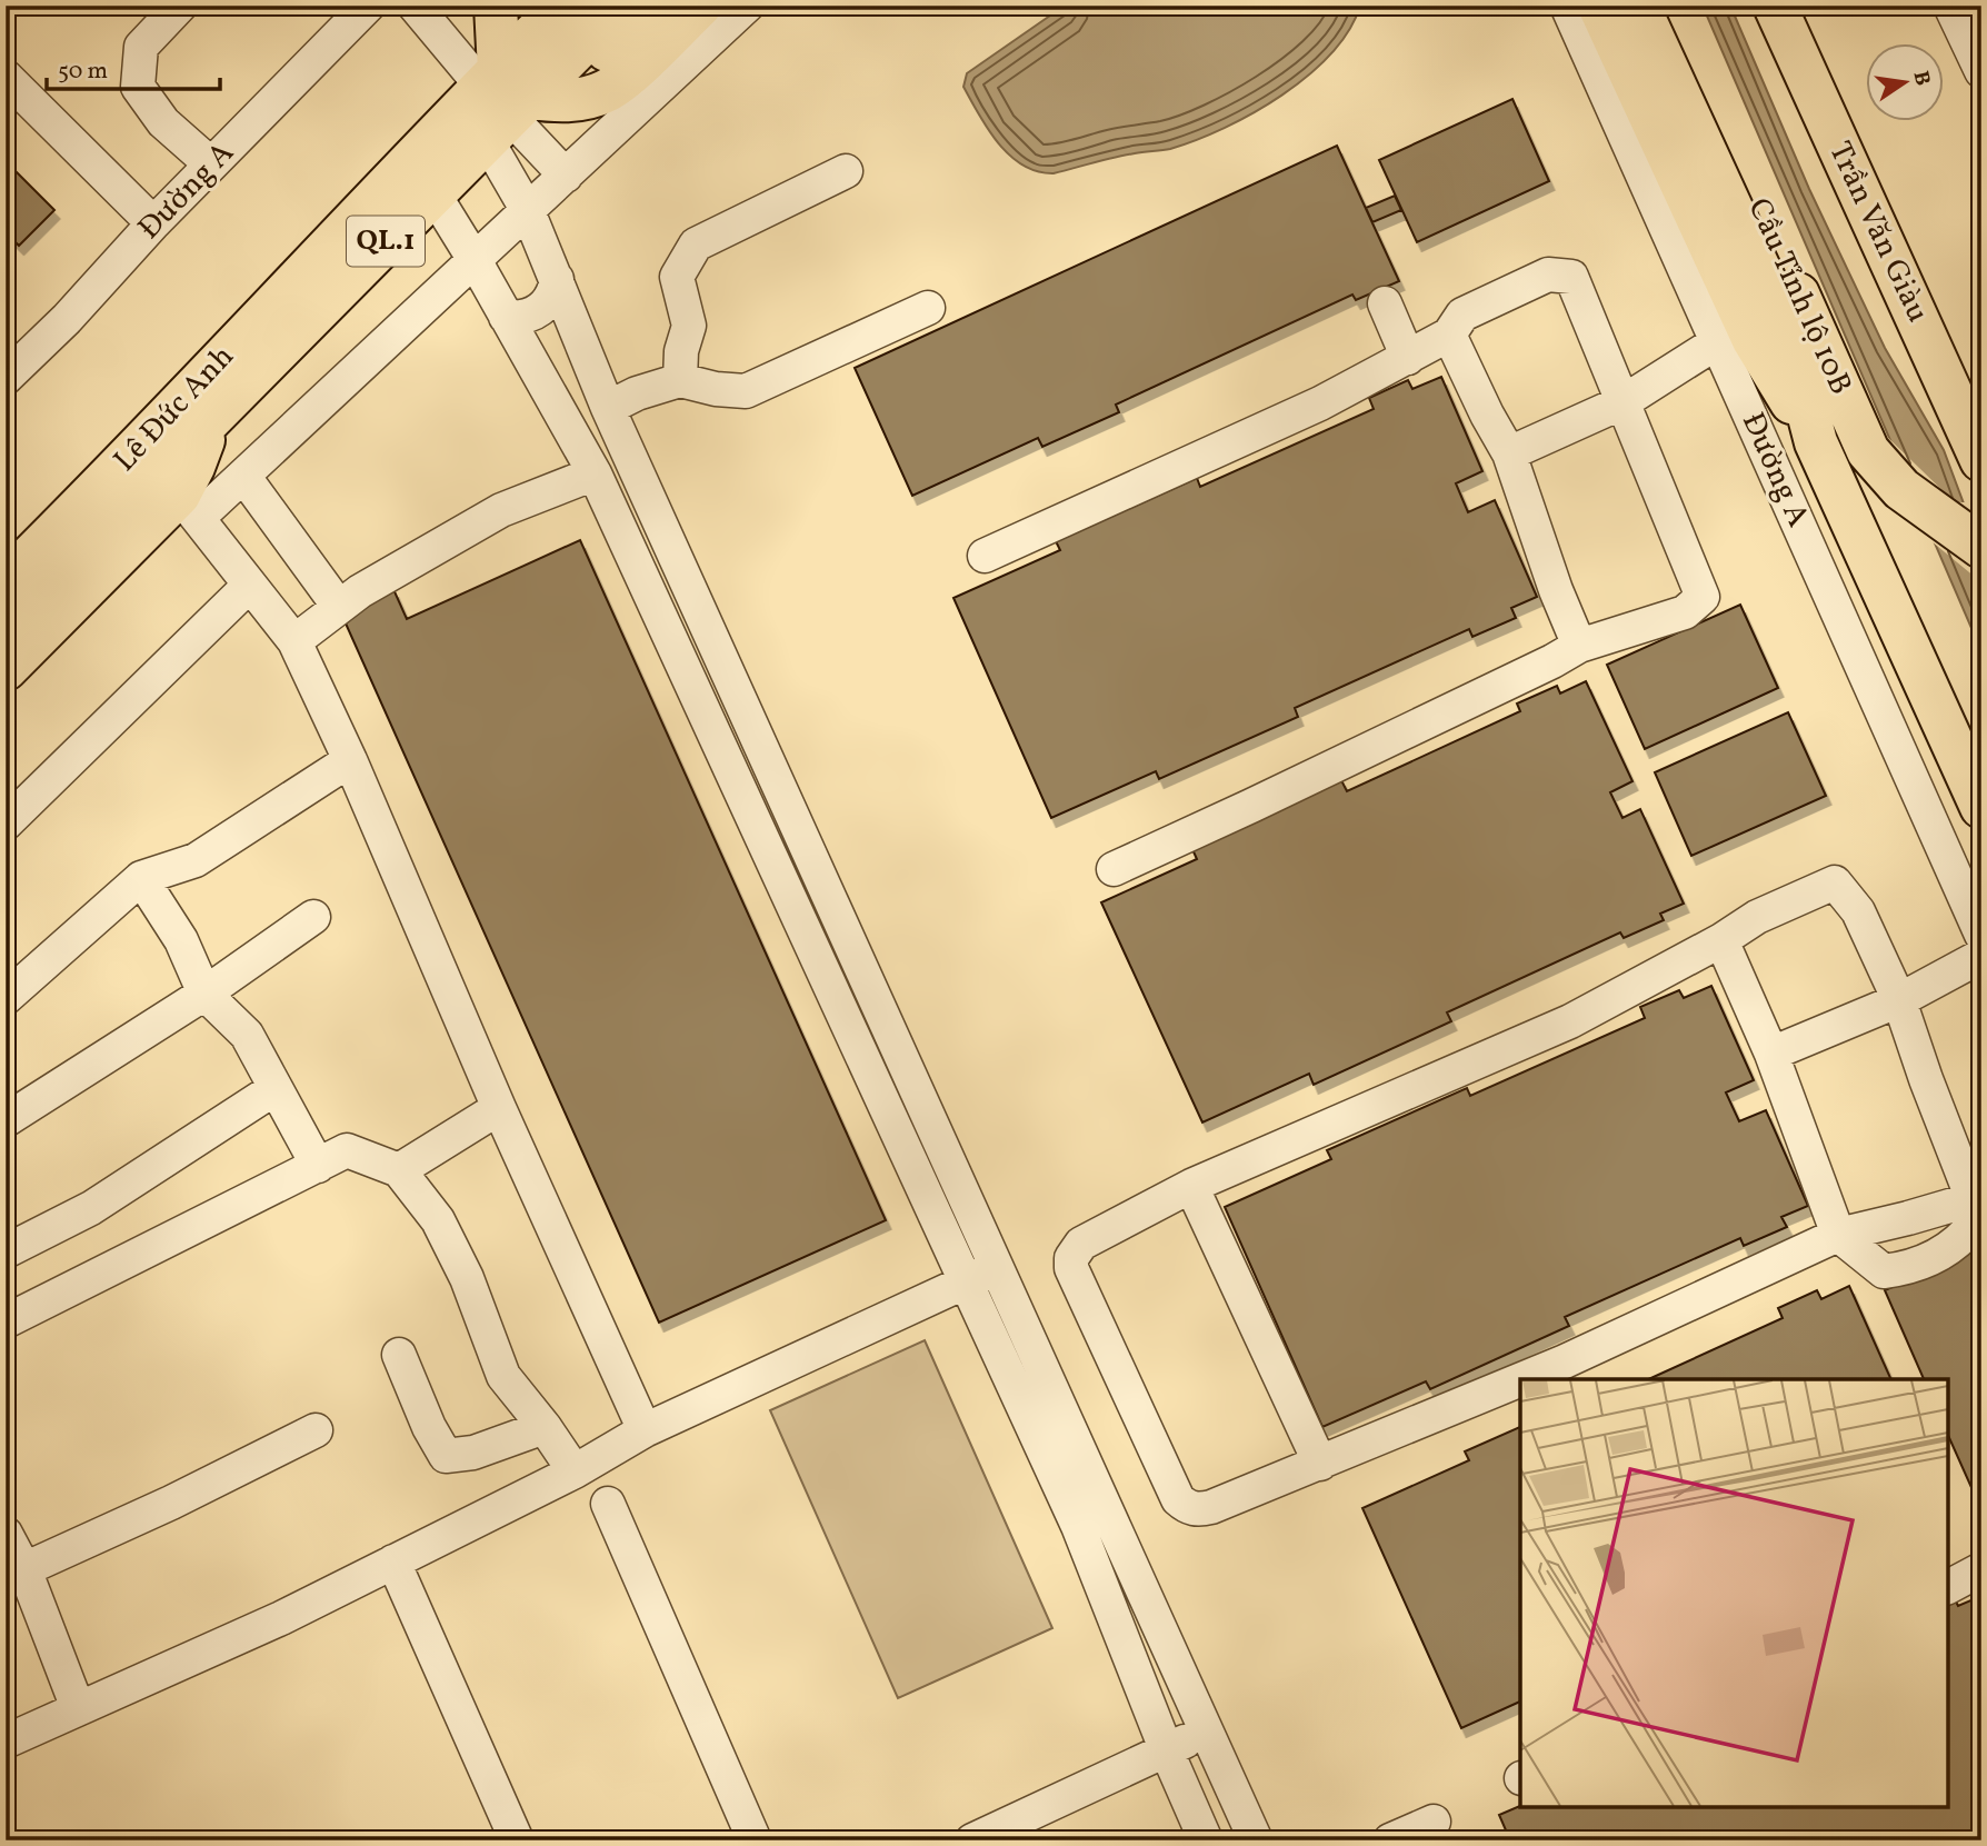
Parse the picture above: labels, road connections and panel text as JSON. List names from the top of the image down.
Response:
{
  "streets": {
    "main road": [
      "Trần Văn Giàu",
      "QL.1",
      "Cầu Tỉnh lộ 10B",
      "Lê Đức Anh"
    ],
    "street": ["Đường A"]
  },
  "scale_bar": "50 m",
  "north": "right"
}
